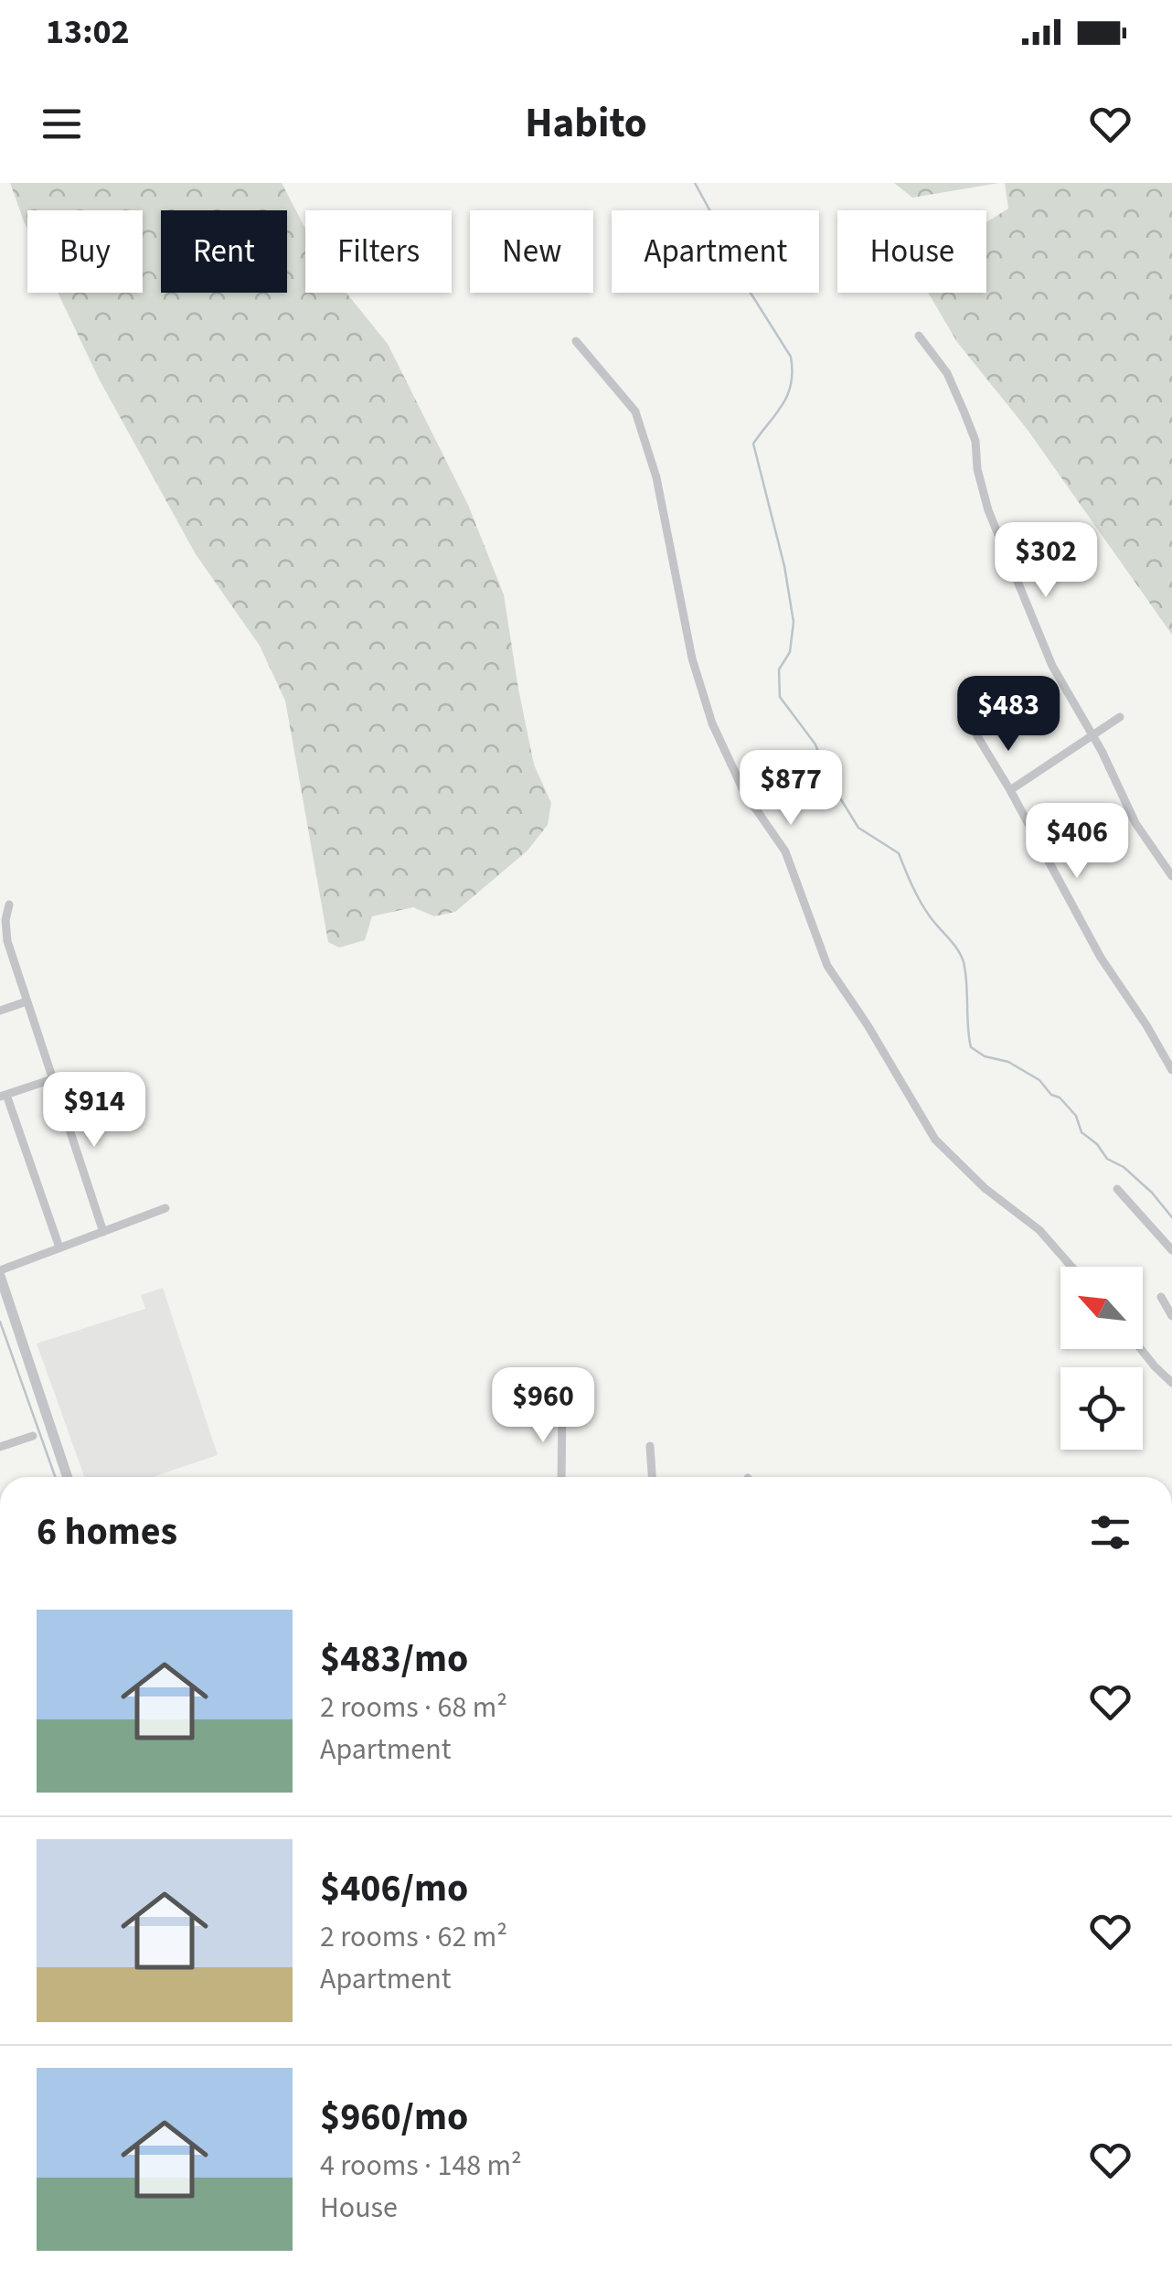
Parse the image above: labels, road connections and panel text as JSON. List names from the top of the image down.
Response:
{
  "north": "top left",
  "page": {
    "status": "13:02",
    "header": "Habito",
    "chip": [
      "Buy",
      "Rent",
      "Filters",
      "New",
      "Apartment",
      "House"
    ],
    "price": [
      "$302",
      "$483",
      "$877",
      "$406",
      "$914",
      "$960"
    ],
    "heading": "6 homes",
    "list": [
      {
        "name": "$483/mo",
        "note": "2 rooms · 68 m² · Apartment"
      },
      {
        "name": "$406/mo",
        "note": "2 rooms · 62 m² · Apartment"
      },
      {
        "name": "$960/mo",
        "note": "4 rooms · 148 m² · House"
      }
    ]
  }
}
